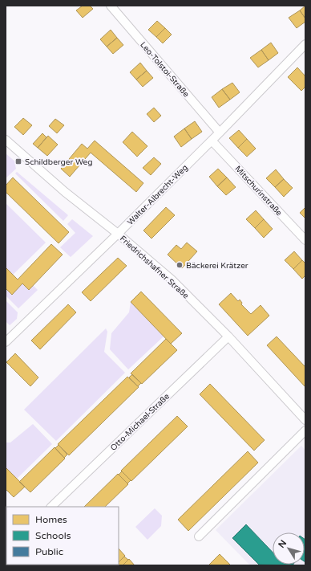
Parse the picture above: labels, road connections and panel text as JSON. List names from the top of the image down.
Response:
{
  "streets": {
    "street": [
      "Leo-Tolstoi-Straße",
      "Mitschurinstraße",
      "Walter-Albrecht-Weg",
      "Friedrichshafner Straße",
      "Otto-Michael-Straße"
    ]
  },
  "crossings": [
    ["Leo-Tolstoi-Straße", "Walter-Albrecht-Weg"],
    ["Mitschurinstraße", "Walter-Albrecht-Weg"],
    ["Walter-Albrecht-Weg", "Friedrichshafner Straße"],
    ["Friedrichshafner Straße", "Otto-Michael-Straße"]
  ],
  "places": {
    "transit": ["Schildberger Weg"],
    "other": ["Bäckerei Krätzer"]
  },
  "legend": ["Homes", "Schools", "Public"],
  "north": "top left"
}
